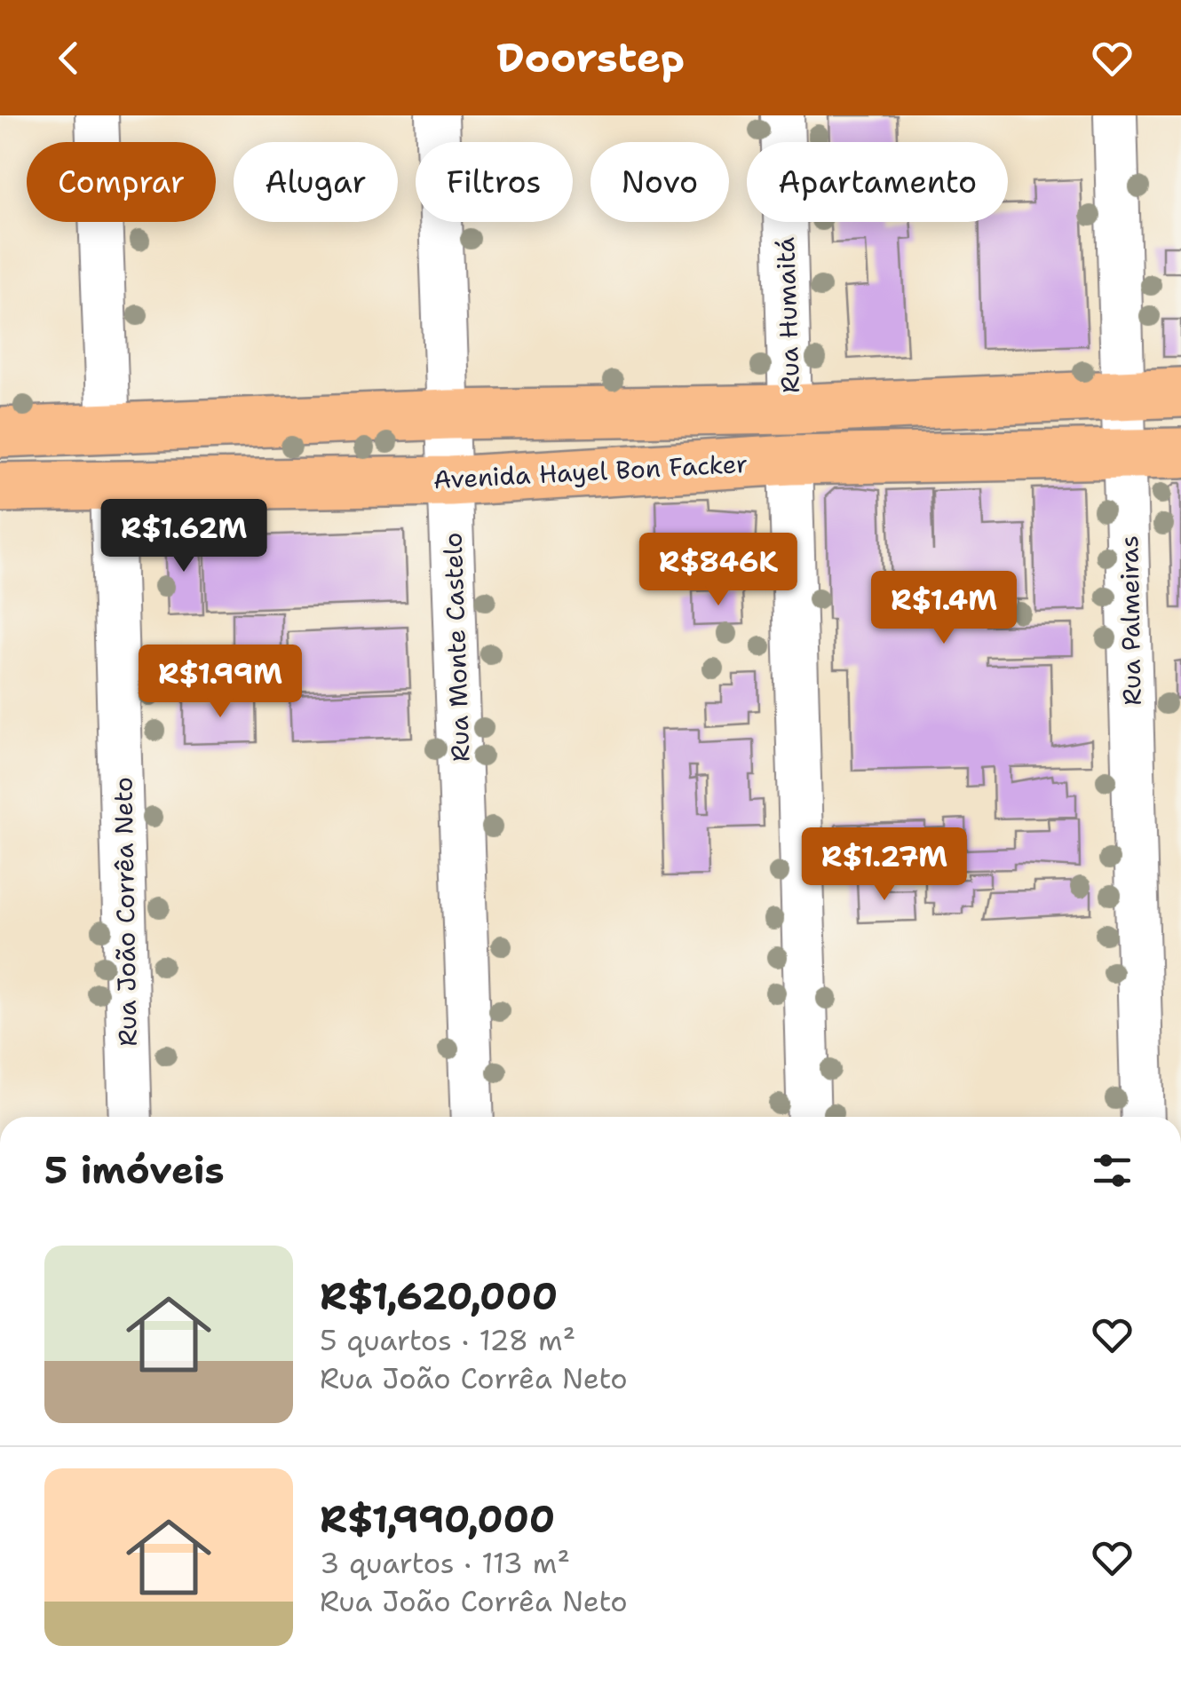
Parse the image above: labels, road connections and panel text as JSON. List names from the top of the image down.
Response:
{
  "streets": {
    "main road": ["Avenida Hayel Bon Facker"],
    "street": [
      "Rua Humaitá",
      "Rua Palmeiras",
      "Rua Monte Castelo",
      "Rua João Corrêa Neto"
    ]
  },
  "crossings": [
    ["Avenida Hayel Bon Facker", "Rua Palmeiras"],
    ["Avenida Hayel Bon Facker", "Rua Monte Castelo"],
    ["Avenida Hayel Bon Facker", "Rua João Corrêa Neto"]
  ],
  "page": {
    "header": "Doorstep",
    "chip": [
      "Comprar",
      "Alugar",
      "Filtros",
      "Novo",
      "Apartamento"
    ],
    "price": [
      "R$1.62M",
      "R$846K",
      "R$1.4M",
      "R$1.99M",
      "R$1.27M"
    ],
    "heading": "5 imóveis",
    "list": [
      {
        "name": "R$1,620,000",
        "note": "5 quartos · 128 m² · Rua João Corrêa Neto"
      },
      {
        "name": "R$1,990,000",
        "note": "3 quartos · 113 m² · Rua João Corrêa Neto"
      }
    ]
  }
}
